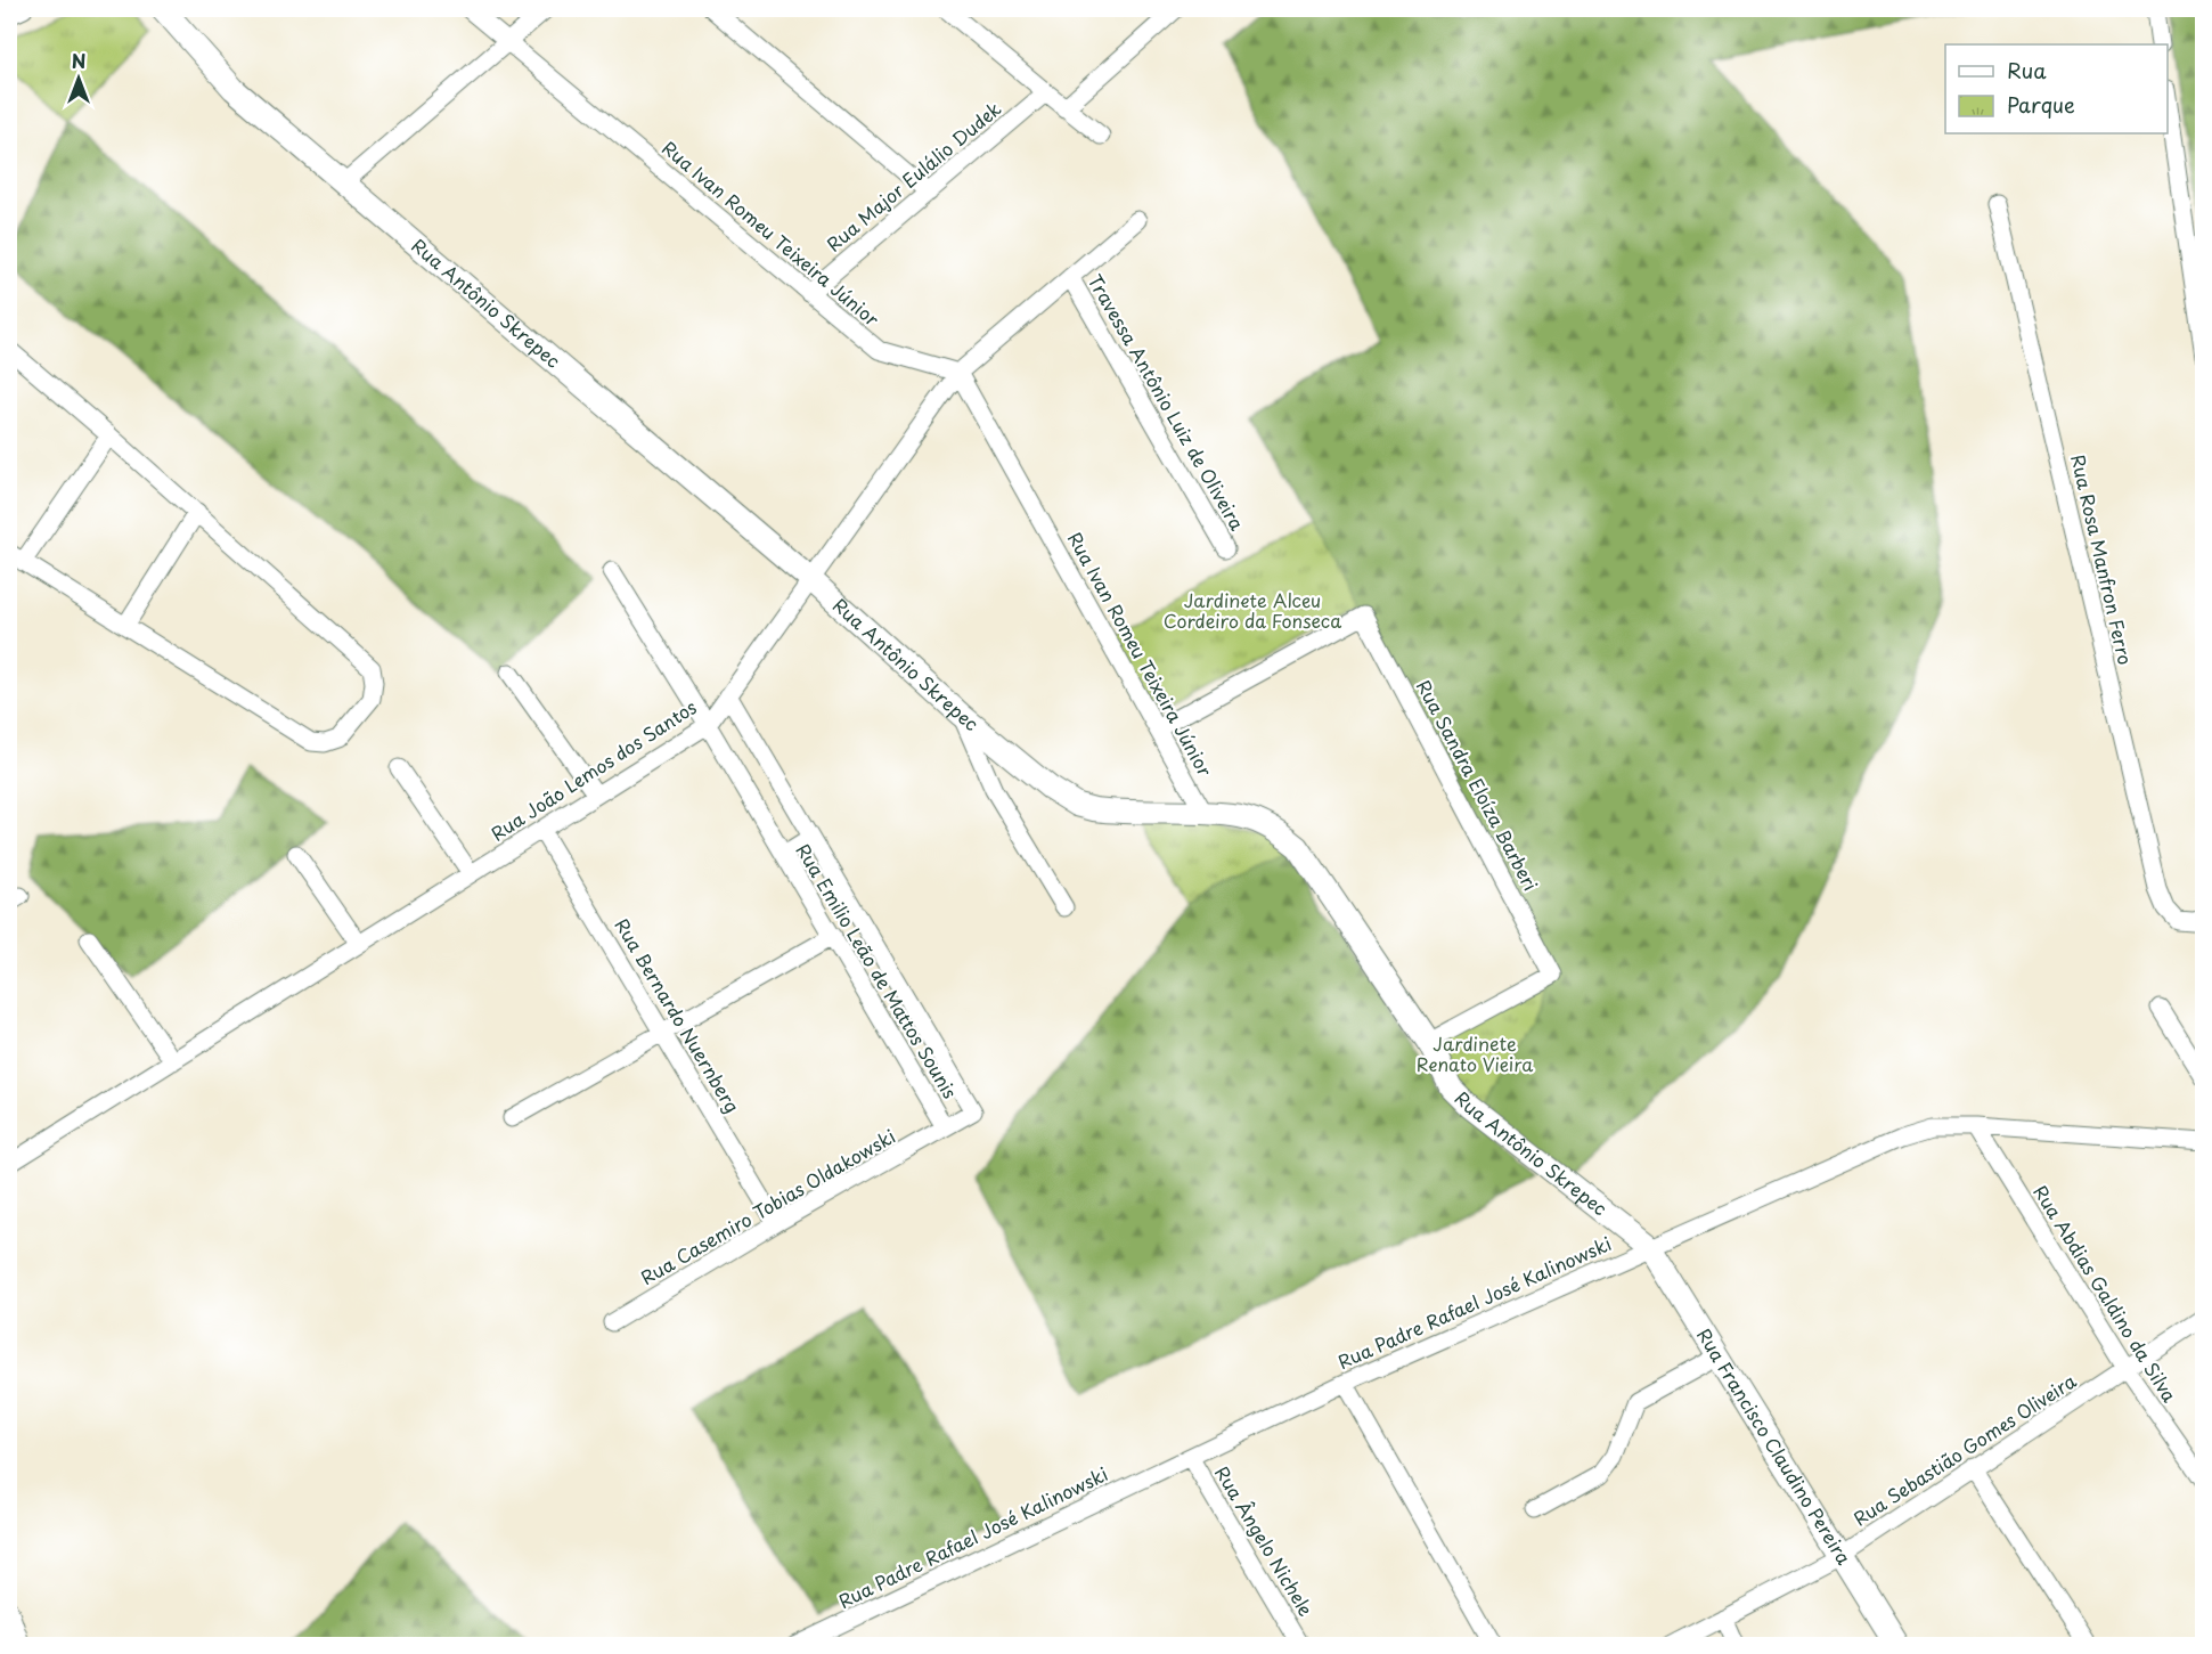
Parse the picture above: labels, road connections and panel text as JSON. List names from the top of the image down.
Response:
{
  "streets": {
    "street": [
      "Rua Major Eulálio Dudek",
      "Rua Ivan Romeu Teixeira Júnior",
      "Rua Antônio Skrepec",
      "Travessa Antônio Luiz de Oliveira",
      "Rua Rosa Manfron Ferro",
      "Rua João Lemos dos Santos",
      "Rua Sandra Eloíza Barberi",
      "Rua Emilio Leão de Mattos Sounis",
      "Rua Bernardo Nuernberg",
      "Rua Casemiro Tobias Oldakowski",
      "Rua Abdias Galdino da Silva",
      "Rua Padre Rafael José Kalinowski",
      "Rua Francisco Claudino Pereira",
      "Rua Sebastião Gomes Oliveira",
      "Rua Ângelo Nichele"
    ]
  },
  "crossings": [
    ["Rua Major Eulálio Dudek", "Rua Ivan Romeu Teixeira Júnior"],
    ["Rua Ivan Romeu Teixeira Júnior", "Rua Antônio Skrepec"],
    ["Rua Ivan Romeu Teixeira Júnior", "Rua João Lemos dos Santos"],
    ["Rua Ivan Romeu Teixeira Júnior", "Rua Sandra Eloíza Barberi"],
    ["Rua Antônio Skrepec", "Rua João Lemos dos Santos"],
    ["Rua Antônio Skrepec", "Rua Sandra Eloíza Barberi"],
    ["Rua Antônio Skrepec", "Rua Padre Rafael José Kalinowski"],
    ["Rua Antônio Skrepec", "Rua Francisco Claudino Pereira"],
    ["Travessa Antônio Luiz de Oliveira", "Rua João Lemos dos Santos"],
    ["Rua João Lemos dos Santos", "Rua Emilio Leão de Mattos Sounis"],
    ["Rua João Lemos dos Santos", "Rua Bernardo Nuernberg"],
    ["Rua Emilio Leão de Mattos Sounis", "Rua Casemiro Tobias Oldakowski"],
    ["Rua Bernardo Nuernberg", "Rua Casemiro Tobias Oldakowski"],
    ["Rua Abdias Galdino da Silva", "Rua Padre Rafael José Kalinowski"],
    ["Rua Abdias Galdino da Silva", "Rua Sebastião Gomes Oliveira"],
    ["Rua Padre Rafael José Kalinowski", "Rua Francisco Claudino Pereira"],
    ["Rua Padre Rafael José Kalinowski", "Rua Ângelo Nichele"],
    ["Rua Francisco Claudino Pereira", "Rua Sebastião Gomes Oliveira"]
  ],
  "parks": ["Jardinete Alceu Cordeiro da Fonseca", "Jardinete Renato Vieira"],
  "legend": ["Rua", "Parque"],
  "north": "top"
}
